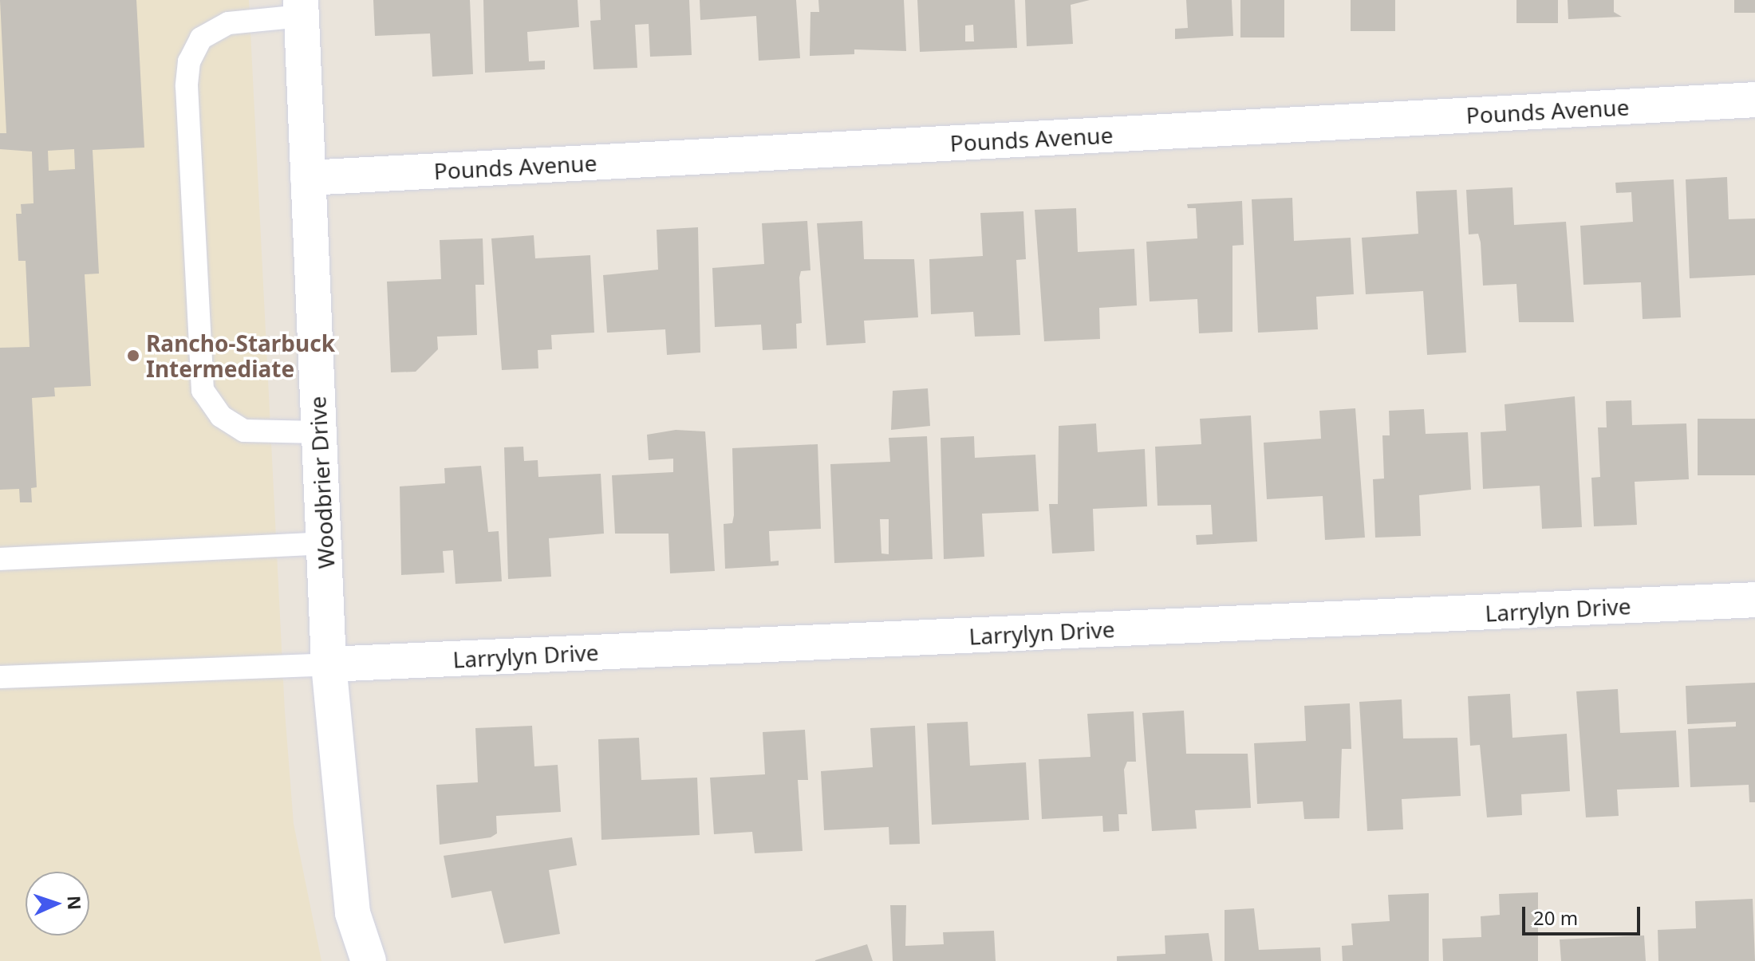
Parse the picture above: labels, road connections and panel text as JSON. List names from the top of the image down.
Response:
{
  "streets": {
    "street": ["Pounds Avenue", "Woodbrier Drive", "Larrylyn Drive"]
  },
  "crossings": [
    ["Pounds Avenue", "Woodbrier Drive"],
    ["Woodbrier Drive", "Larrylyn Drive"]
  ],
  "places": ["Rancho-Starbuck Intermediate"],
  "scale_bar": "20 m",
  "north": "right"
}
